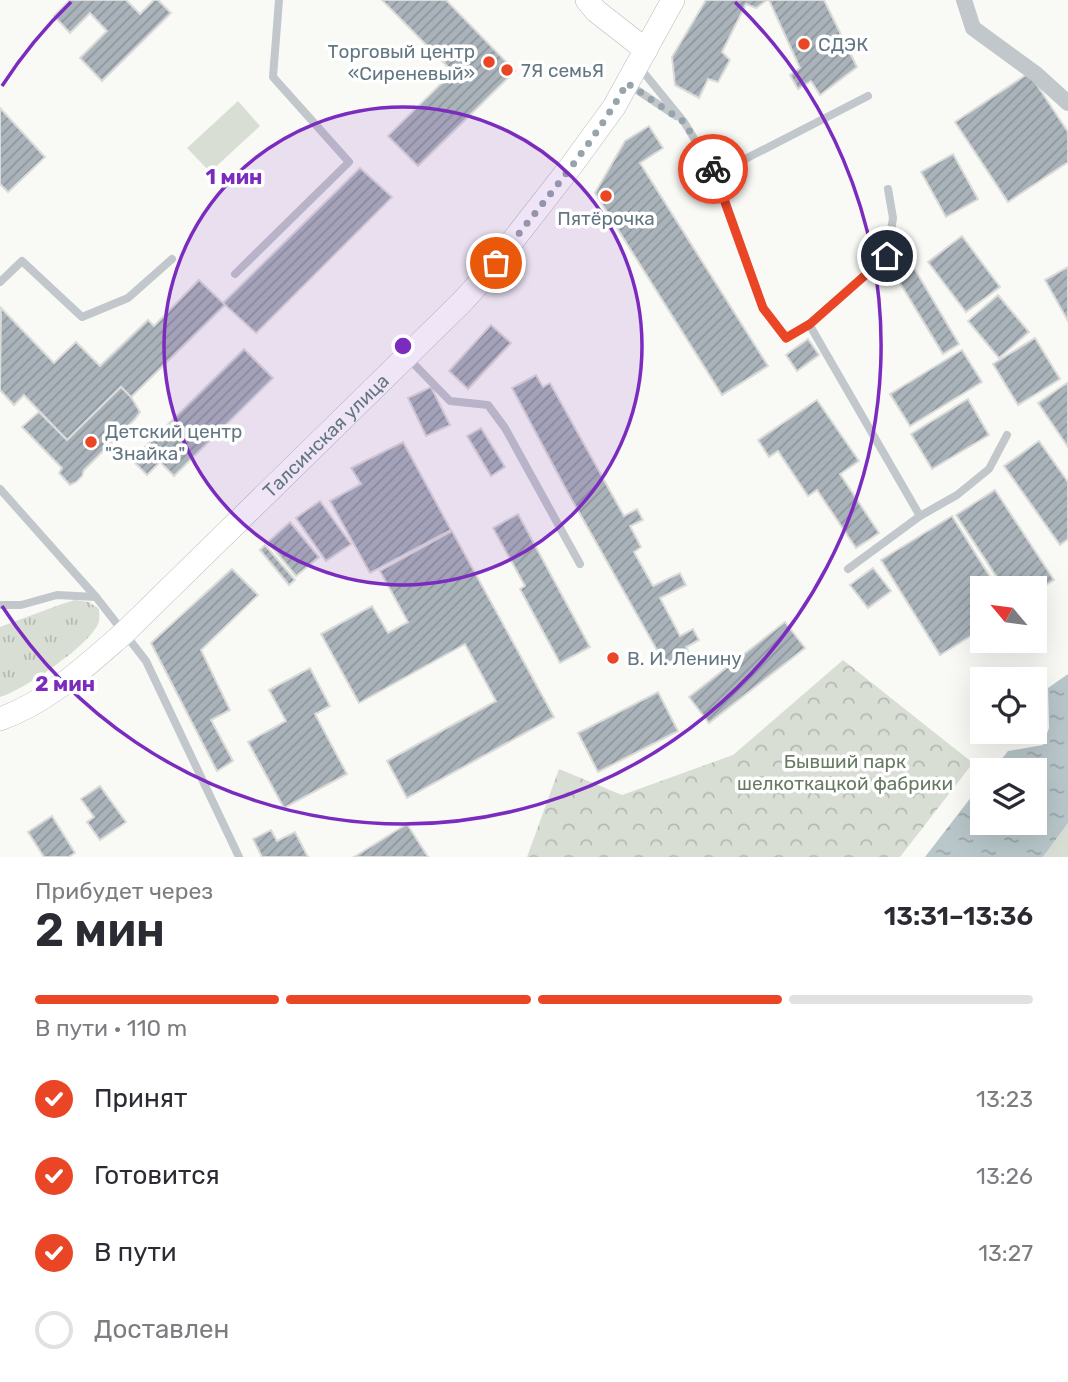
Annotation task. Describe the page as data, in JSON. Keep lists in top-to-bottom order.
{
  "streets": {
    "main road": ["Талсинская улица"]
  },
  "parks": ["Бывший парк шелкоткацкой фабрики"],
  "places": [
    "СДЭК",
    "Торговый центр «Сиреневый»",
    "7Я семьЯ",
    "Пятёрочка",
    "Детский центр \"Знайка\"",
    "В. И. Ленину"
  ],
  "north": "top left",
  "page": {
    "heading": ["2 мин", "Прибудет через", "13:31–13:36"],
    "bar": "В пути · 110 m",
    "list": [
      ["Принят", "13:23"],
      ["Готовится", "13:26"],
      ["В пути", "13:27"],
      "Доставлен"
    ]
  },
  "rings": ["1 мин", "2 мин"]
}
